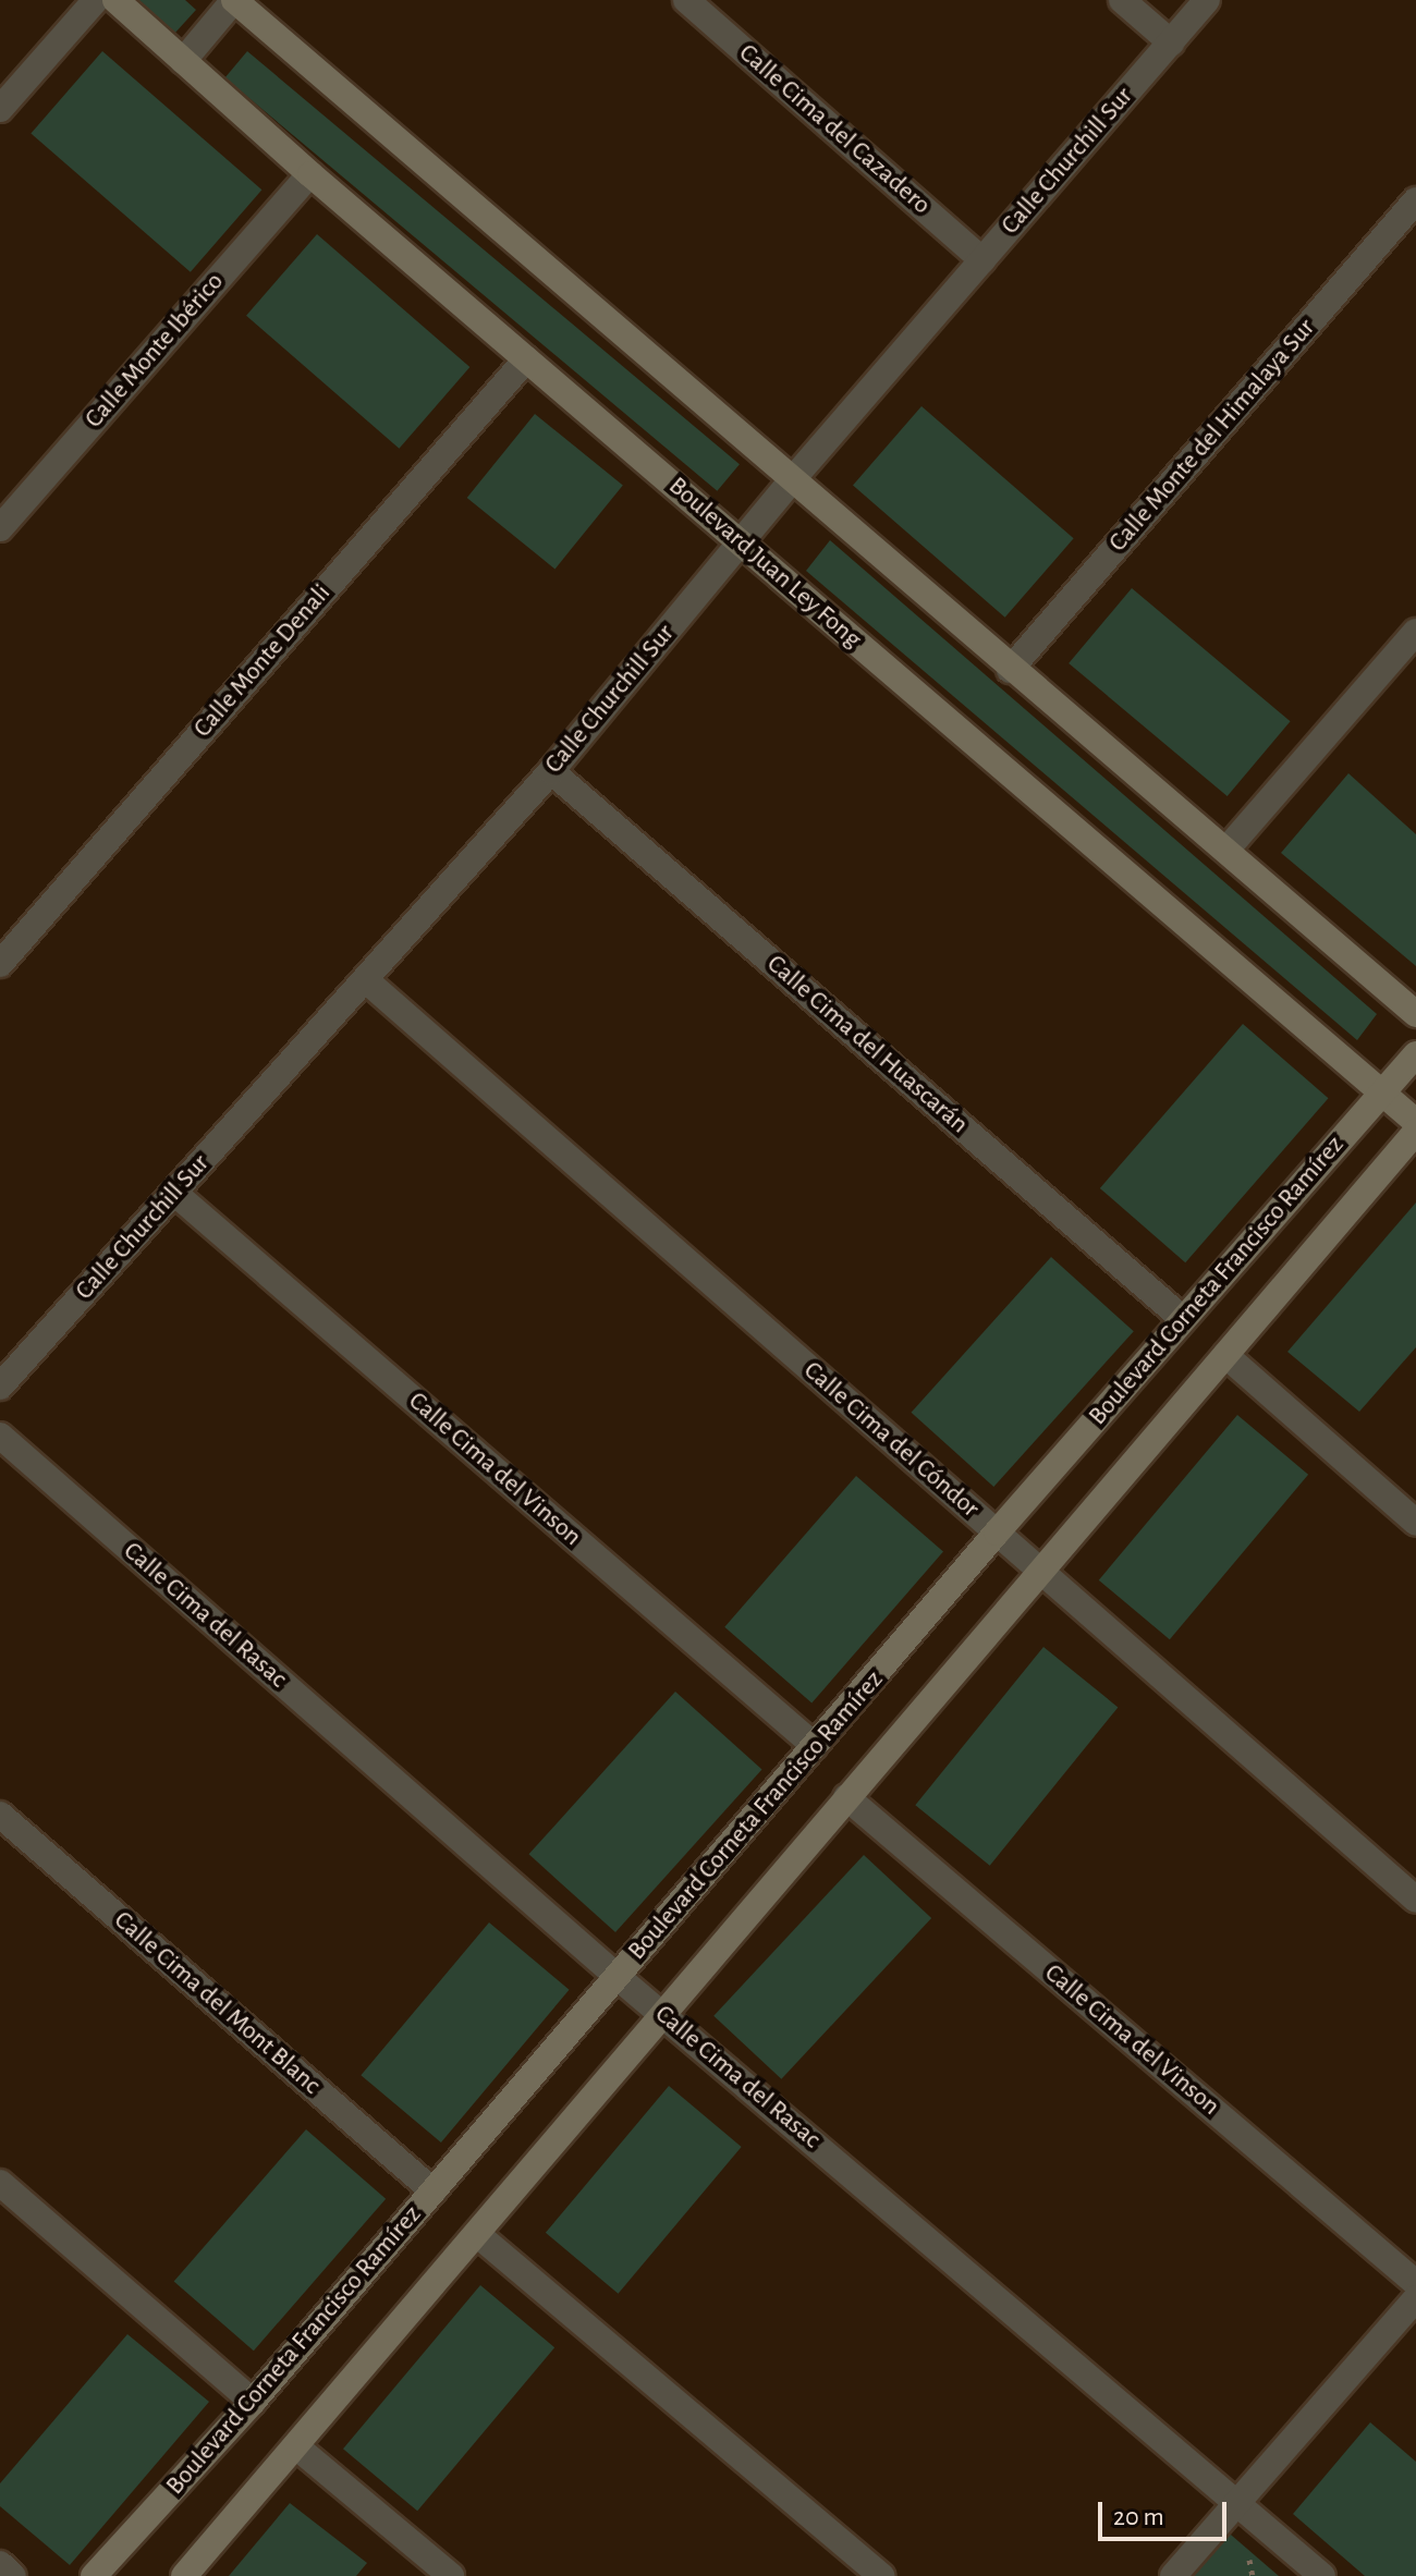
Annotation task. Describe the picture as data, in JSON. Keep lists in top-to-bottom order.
{
  "streets": {
    "street": [
      "Calle Cima del Cazadero",
      "Calle Churchill Sur",
      "Calle Monte Ibérico",
      "Calle Monte del Himalaya Sur",
      "Boulevard Juan Ley Fong",
      "Calle Monte Denali",
      "Calle Cima del Huascarán",
      "Boulevard Corneta Francisco Ramírez",
      "Calle Cima del Cóndor",
      "Calle Cima del Vinson",
      "Calle Cima del Rasac",
      "Calle Cima del Mont Blanc"
    ]
  },
  "crossings": [
    ["Calle Cima del Cazadero", "Calle Churchill Sur"],
    ["Calle Churchill Sur", "Boulevard Juan Ley Fong"],
    ["Calle Churchill Sur", "Calle Cima del Huascarán"],
    ["Calle Churchill Sur", "Calle Cima del Cóndor"],
    ["Calle Churchill Sur", "Calle Cima del Vinson"],
    ["Calle Monte Ibérico", "Boulevard Juan Ley Fong"],
    ["Boulevard Juan Ley Fong", "Calle Monte Denali"],
    ["Boulevard Juan Ley Fong", "Boulevard Corneta Francisco Ramírez"],
    ["Calle Cima del Huascarán", "Boulevard Corneta Francisco Ramírez"],
    ["Boulevard Corneta Francisco Ramírez", "Calle Cima del Cóndor"],
    ["Boulevard Corneta Francisco Ramírez", "Calle Cima del Vinson"],
    ["Boulevard Corneta Francisco Ramírez", "Calle Cima del Rasac"],
    ["Boulevard Corneta Francisco Ramírez", "Calle Cima del Mont Blanc"]
  ],
  "scale_bar": "20 m"
}
